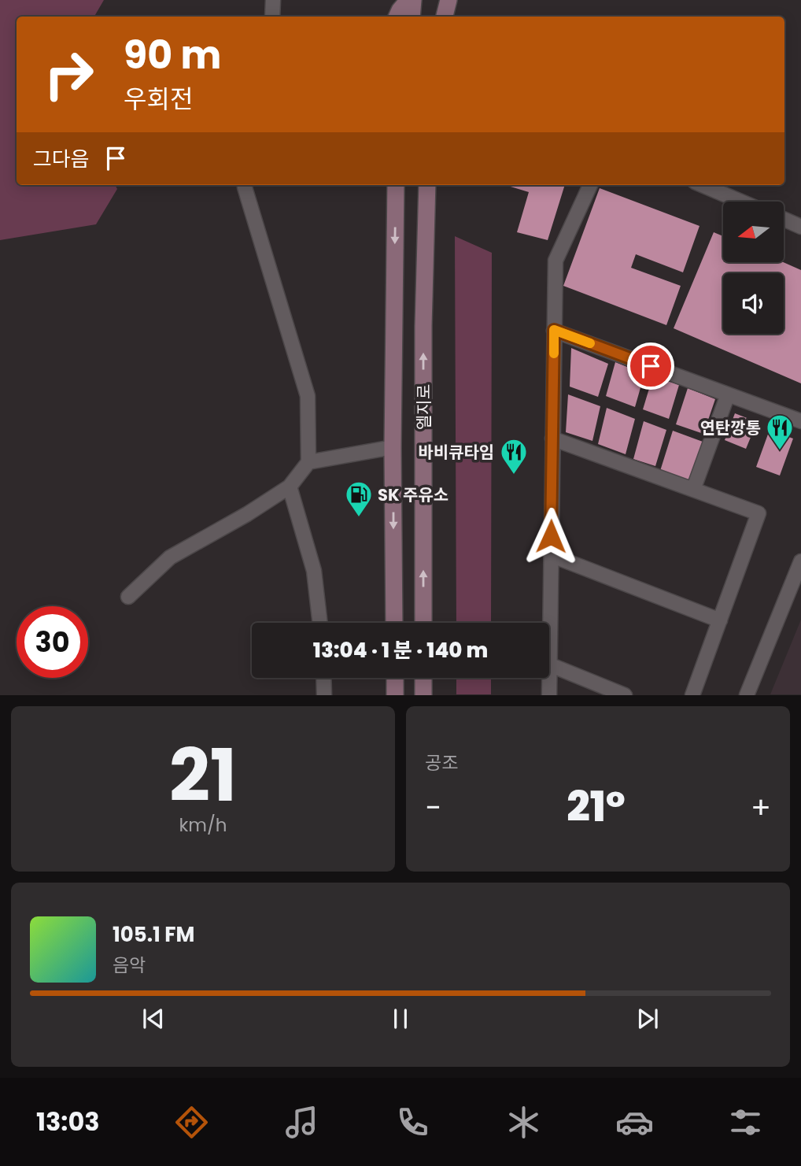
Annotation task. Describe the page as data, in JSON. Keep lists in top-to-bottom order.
{
  "streets": {
    "main road": ["엘지로"]
  },
  "places": {
    "restaurant": ["연탄깡통", "바비큐타임"],
    "fuel station": ["SK 주유소"]
  },
  "north": "left",
  "page": {
    "turn": ["90 m", "우회전"],
    "then": "그다음",
    "limit": "30",
    "trip": "13:04 · 1 분 · 140 m",
    "tile": [
      ["21", "km/h"],
      "공조"
    ],
    "heat": ["−", "21°", "+"],
    "song": ["105.1 FM", "음악"],
    "tabs": "13:03"
  }
}
